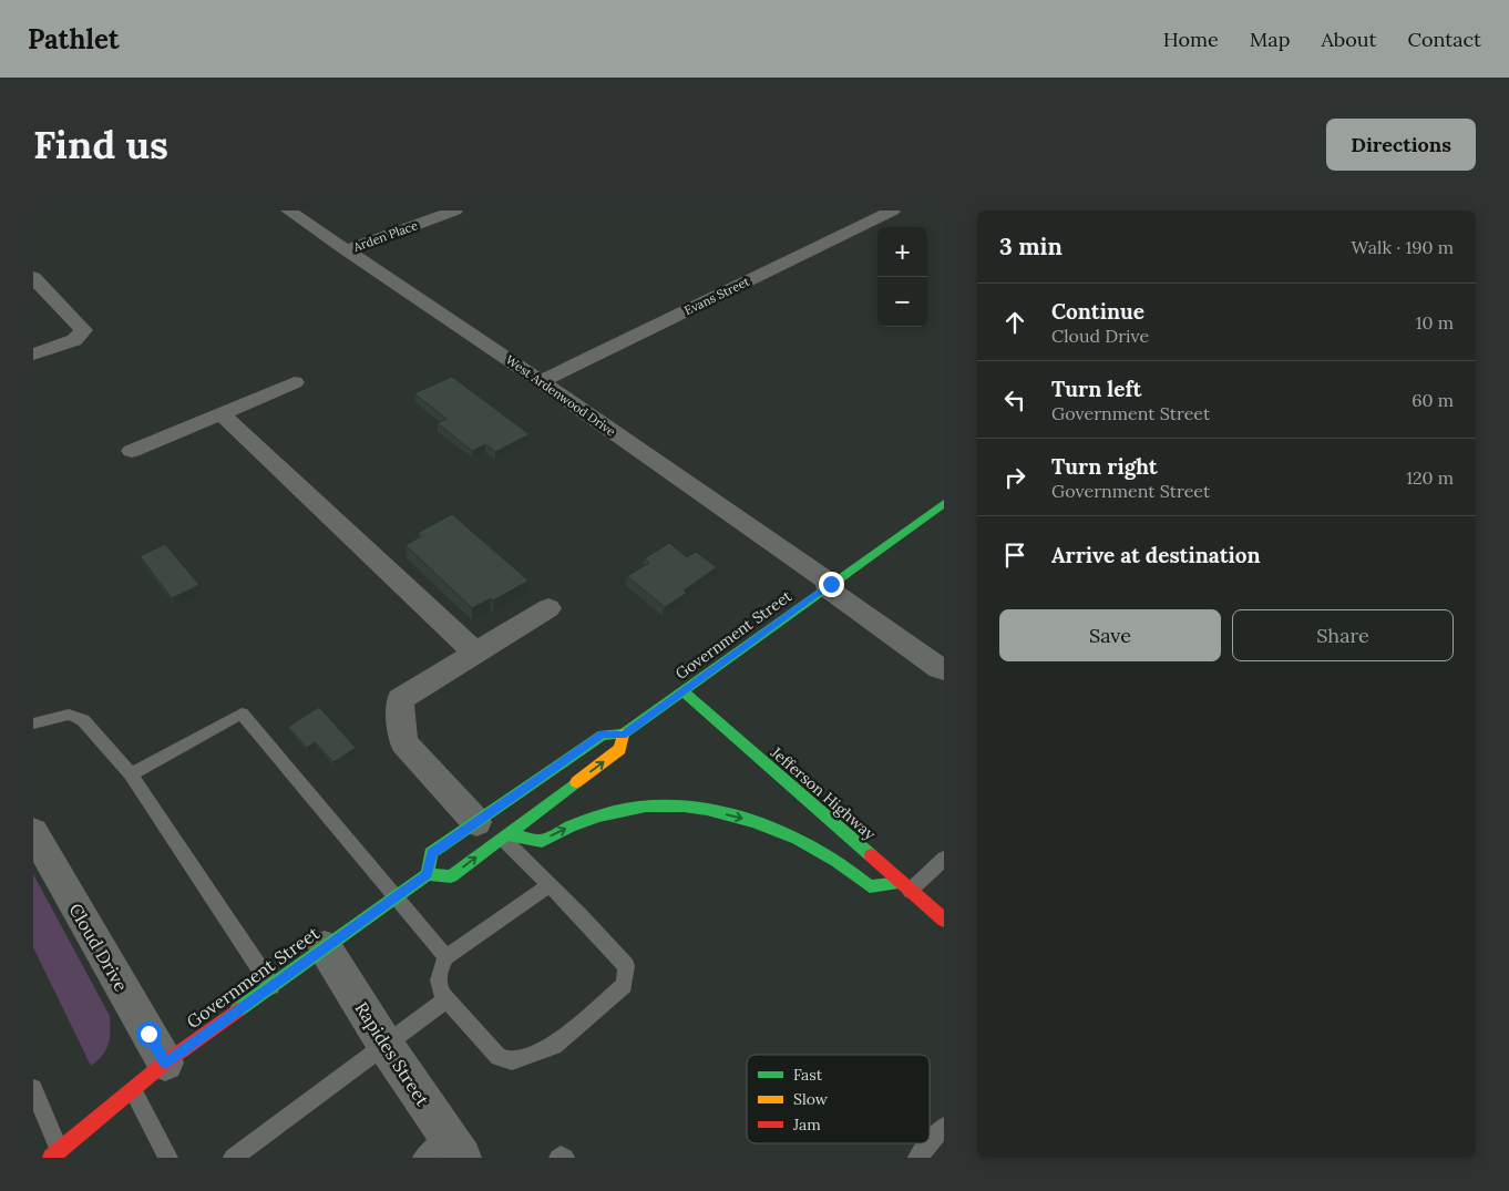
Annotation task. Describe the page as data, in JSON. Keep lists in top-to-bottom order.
{
  "streets": {
    "main road": ["Government Street", "Jefferson Highway"],
    "street": [
      "Arden Place",
      "Evans Street",
      "West Ardenwood Drive",
      "Cloud Drive",
      "Rapides Street"
    ]
  },
  "crossings": [
    ["Arden Place", "West Ardenwood Drive"],
    ["Evans Street", "West Ardenwood Drive"],
    ["West Ardenwood Drive", "Government Street"],
    ["Government Street", "Jefferson Highway"],
    ["Government Street", "Cloud Drive"],
    ["Government Street", "Rapides Street"]
  ],
  "legend": ["Fast", "Slow", "Jam"],
  "page": {
    "header": "Pathlet",
    "nav": [
      "Home",
      "Map",
      "About",
      "Contact"
    ],
    "buttons": [
      "Directions",
      ["Save", "Share"]
    ],
    "title": "Find us",
    "heading": ["3 min", "Walk · 190 m"],
    "map_buttons": ["+", "−"],
    "list": [
      ["Continue", "Cloud Drive", "10 m"],
      ["Turn left", "Government Street", "60 m"],
      ["Turn right", "Government Street", "120 m"],
      "Arrive at destination"
    ]
  }
}
